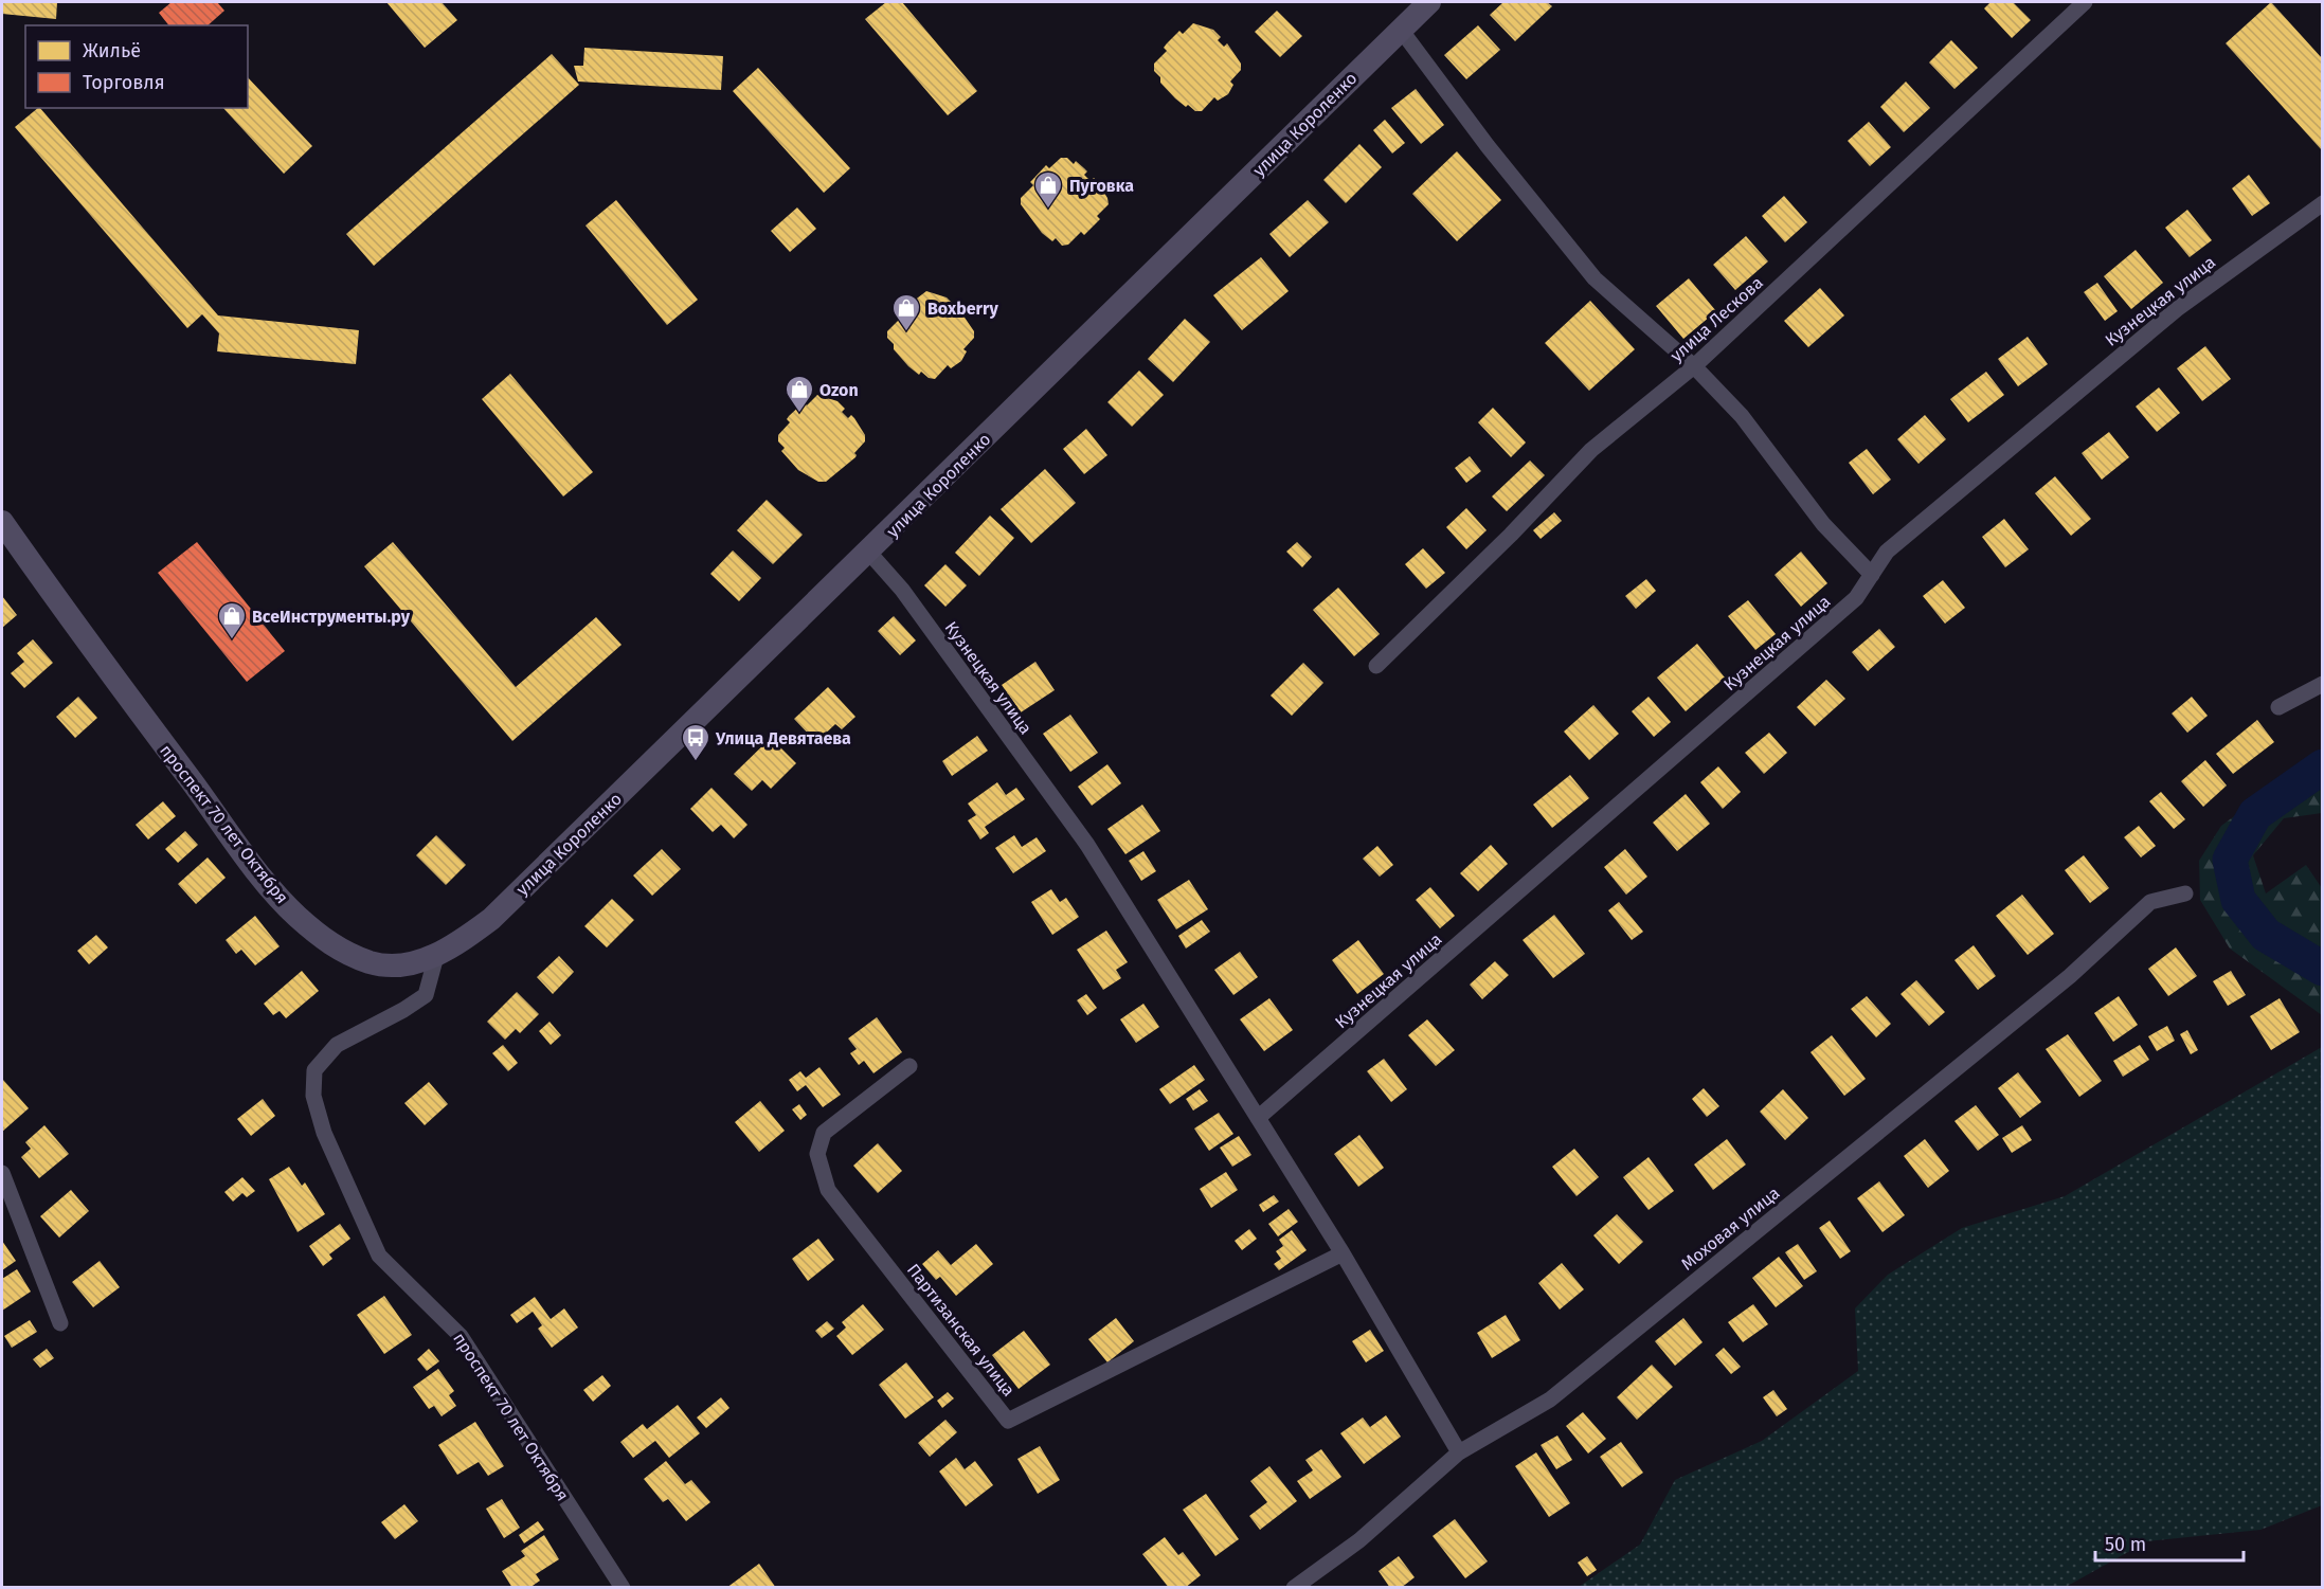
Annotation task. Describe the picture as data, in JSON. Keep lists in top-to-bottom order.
{
  "streets": {
    "street": [
      "улица Короленко",
      "Кузнецкая улица",
      "улица Лескова",
      "проспект 70 лет Октября",
      "Моховая улица",
      "Партизанская улица"
    ]
  },
  "crossings": [
    ["улица Короленко", "Кузнецкая улица"],
    ["улица Короленко", "проспект 70 лет Октября"],
    ["Кузнецкая улица", "Моховая улица"],
    ["Кузнецкая улица", "Партизанская улица"]
  ],
  "places": {
    "shop": [
      "Пуговка",
      "Boxberry",
      "Ozon",
      "ВсеИнструменты.ру"
    ],
    "bus stop": ["Улица Девятаева"]
  },
  "legend": ["Жильё", "Торговля"],
  "scale_bar": "50 m"
}
